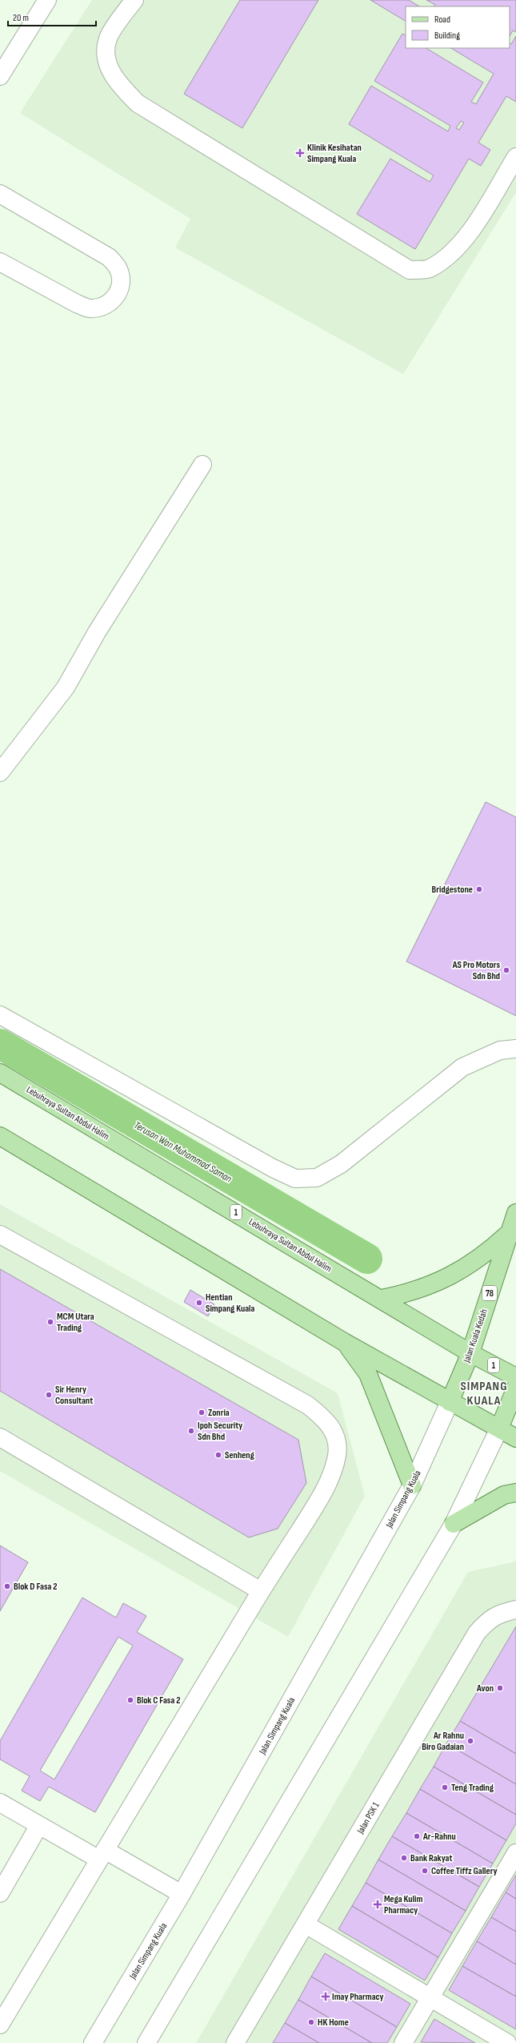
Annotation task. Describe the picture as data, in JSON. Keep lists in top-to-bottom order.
{
  "streets": {
    "main road": [
      "Lebuhraya Sultan Abdul Halim",
      "1",
      "78",
      "Jalan Kuala Kedah"
    ],
    "street": ["Jalan Simpang Kuala", "Jalan PSK 1"]
  },
  "crossings": [
    ["Lebuhraya Sultan Abdul Halim", "Jalan Kuala Kedah"],
    ["Jalan Kuala Kedah", "Jalan Simpang Kuala"]
  ],
  "districts": ["SIMPANG KUALA"],
  "water": ["Terusan Wan Muhammad Saman"],
  "places": {
    "health": ["Klinik Kesihatan Simpang Kuala", "Mega Kulim Pharmacy", "Imay Pharmacy"],
    "other": [
      "Bridgestone",
      "AS Pro Motors Sdn Bhd",
      "Hentian Simpang Kuala",
      "MCM Utara Trading",
      "Sir Henry Consultant",
      "Zonria",
      "Ipoh Security Sdn Bhd",
      "Senheng",
      "Blok D Fasa 2",
      "Avon",
      "Blok C Fasa 2",
      "Ar Rahnu Biro Gadaian",
      "Teng Trading",
      "Ar-Rahnu",
      "Bank Rakyat",
      "Coffee Tiffz Gallery",
      "HK Home"
    ]
  },
  "legend": ["Road", "Building"],
  "scale_bar": "20 m"
}
